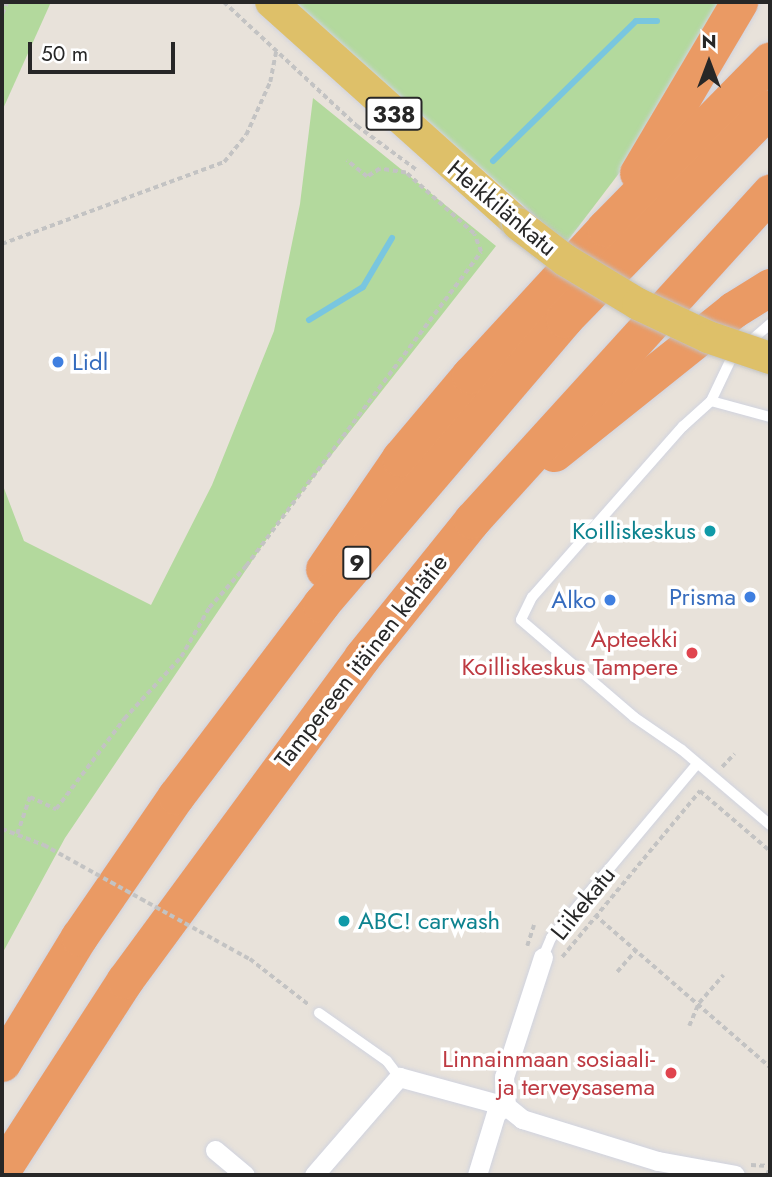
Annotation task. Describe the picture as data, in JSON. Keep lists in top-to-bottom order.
{
  "streets": {
    "highway": ["9", "Tampereen itäinen kehätie"],
    "main road": ["338", "Heikkilänkatu"],
    "street": ["Liikekatu"]
  },
  "places": [
    "Lidl",
    "Koilliskeskus",
    "Prisma",
    "Alko",
    "Apteekki Koilliskeskus Tampere",
    "ABC! carwash",
    "Linnainmaan sosiaali- ja terveysasema"
  ],
  "scale_bar": "50 m",
  "north": "top"
}
